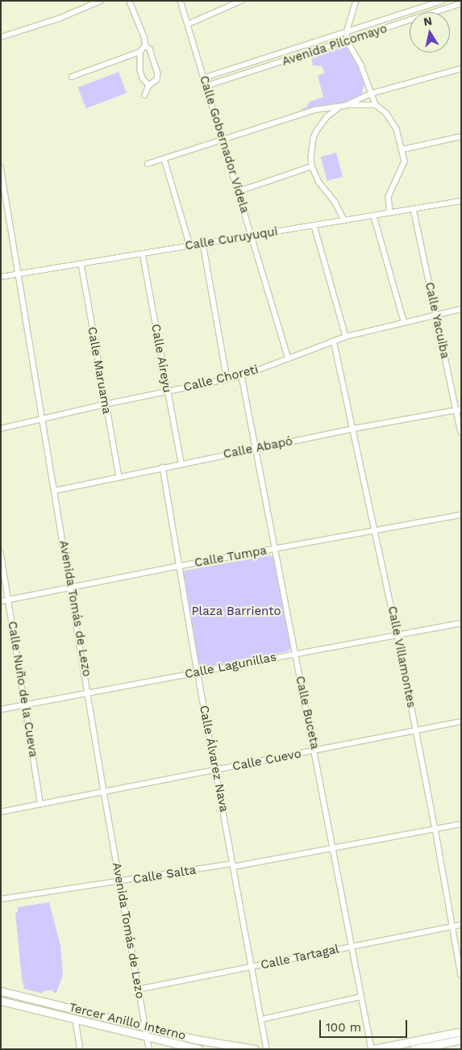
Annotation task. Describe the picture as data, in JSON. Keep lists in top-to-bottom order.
{
  "streets": {
    "main road": ["Tercer Anillo Interno"],
    "street": [
      "Avenida Pilcomayo",
      "Calle Gobernador Videla",
      "Calle Curuyuqui",
      "Calle Yacuiba",
      "Calle Aireyu",
      "Calle Maruama",
      "Calle Choreti",
      "Calle Abapó",
      "Calle Tumpa",
      "Avenida Tomás de Lezo",
      "Calle Villamontes",
      "Calle Lagunillas",
      "Calle Nuño de la Cueva",
      "Calle Buceta",
      "Calle Álvarez Nava",
      "Calle Cuevo",
      "Calle Salta",
      "Calle Tartagal"
    ]
  },
  "crossings": [
    ["Avenida Pilcomayo", "Calle Gobernador Videla"],
    ["Calle Gobernador Videla", "Calle Curuyuqui"],
    ["Calle Gobernador Videla", "Calle Choreti"],
    ["Calle Curuyuqui", "Calle Yacuiba"],
    ["Calle Curuyuqui", "Calle Aireyu"],
    ["Calle Curuyuqui", "Calle Maruama"],
    ["Calle Curuyuqui", "Avenida Tomás de Lezo"],
    ["Calle Yacuiba", "Calle Choreti"],
    ["Calle Yacuiba", "Calle Abapó"],
    ["Calle Aireyu", "Calle Choreti"],
    ["Calle Aireyu", "Calle Abapó"],
    ["Calle Maruama", "Calle Choreti"],
    ["Calle Maruama", "Calle Abapó"],
    ["Calle Choreti", "Avenida Tomás de Lezo"],
    ["Calle Choreti", "Calle Villamontes"],
    ["Calle Choreti", "Calle Buceta"],
    ["Calle Abapó", "Avenida Tomás de Lezo"],
    ["Calle Abapó", "Calle Villamontes"],
    ["Calle Abapó", "Calle Buceta"],
    ["Calle Abapó", "Calle Álvarez Nava"],
    ["Calle Tumpa", "Avenida Tomás de Lezo"],
    ["Calle Tumpa", "Calle Villamontes"],
    ["Calle Tumpa", "Calle Nuño de la Cueva"],
    ["Calle Tumpa", "Calle Buceta"],
    ["Calle Tumpa", "Calle Álvarez Nava"],
    ["Avenida Tomás de Lezo", "Calle Lagunillas"],
    ["Avenida Tomás de Lezo", "Calle Cuevo"],
    ["Avenida Tomás de Lezo", "Calle Salta"],
    ["Avenida Tomás de Lezo", "Calle Tartagal"],
    ["Avenida Tomás de Lezo", "Tercer Anillo Interno"],
    ["Calle Villamontes", "Calle Lagunillas"],
    ["Calle Villamontes", "Calle Cuevo"],
    ["Calle Villamontes", "Calle Salta"],
    ["Calle Villamontes", "Calle Tartagal"],
    ["Calle Lagunillas", "Calle Nuño de la Cueva"],
    ["Calle Lagunillas", "Calle Buceta"],
    ["Calle Lagunillas", "Calle Álvarez Nava"],
    ["Calle Nuño de la Cueva", "Calle Cuevo"],
    ["Calle Buceta", "Calle Cuevo"],
    ["Calle Buceta", "Calle Salta"],
    ["Calle Buceta", "Calle Tartagal"],
    ["Calle Álvarez Nava", "Calle Cuevo"],
    ["Calle Álvarez Nava", "Calle Salta"],
    ["Calle Álvarez Nava", "Calle Tartagal"]
  ],
  "parks": ["Plaza Barriento"],
  "scale_bar": "100 m",
  "north": "top"
}
